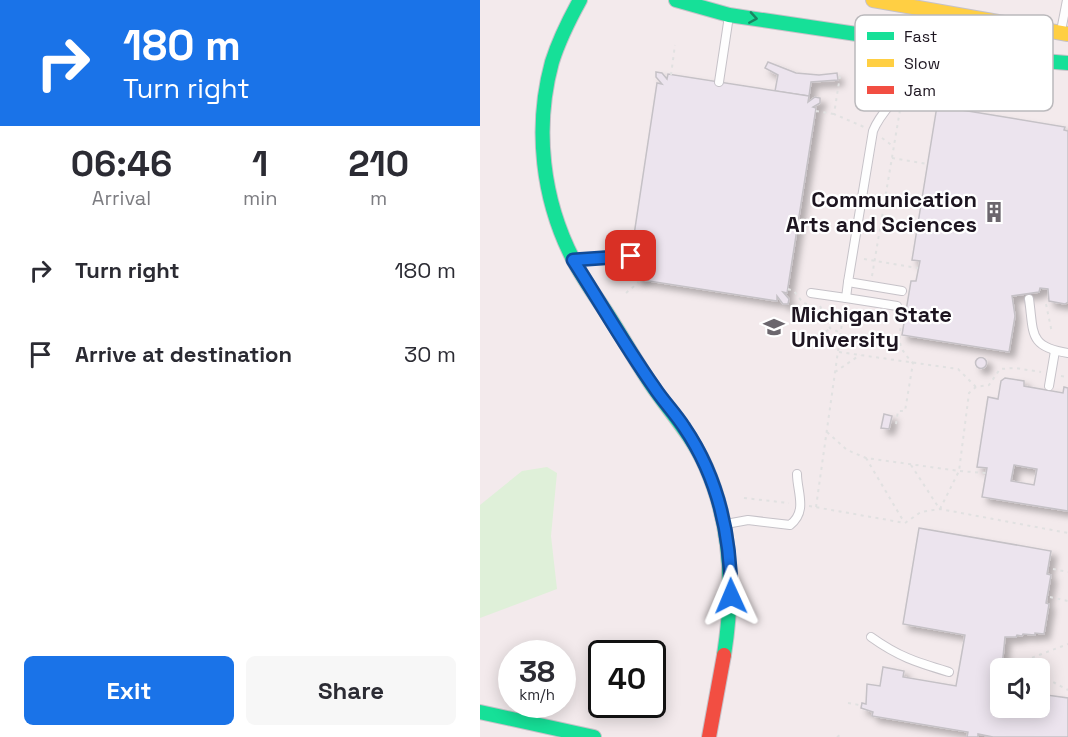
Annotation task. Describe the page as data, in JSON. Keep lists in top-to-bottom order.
{
  "places": {
    "building": ["Communication Arts and Sciences"],
    "school or university": ["Michigan State University"]
  },
  "legend": ["Fast", "Slow", "Jam"],
  "page": {
    "turn": ["180 m", "Turn right"],
    "eta": [
      "06:46",
      "Arrival",
      "1",
      "min",
      "210",
      "m"
    ],
    "list": [
      {
        "name": "Turn right",
        "value": "180 m"
      },
      {
        "name": "Arrive at destination",
        "value": "30 m"
      }
    ],
    "speed": "38 km/h",
    "limit": "40",
    "buttons": ["Exit", "Share"]
  }
}
